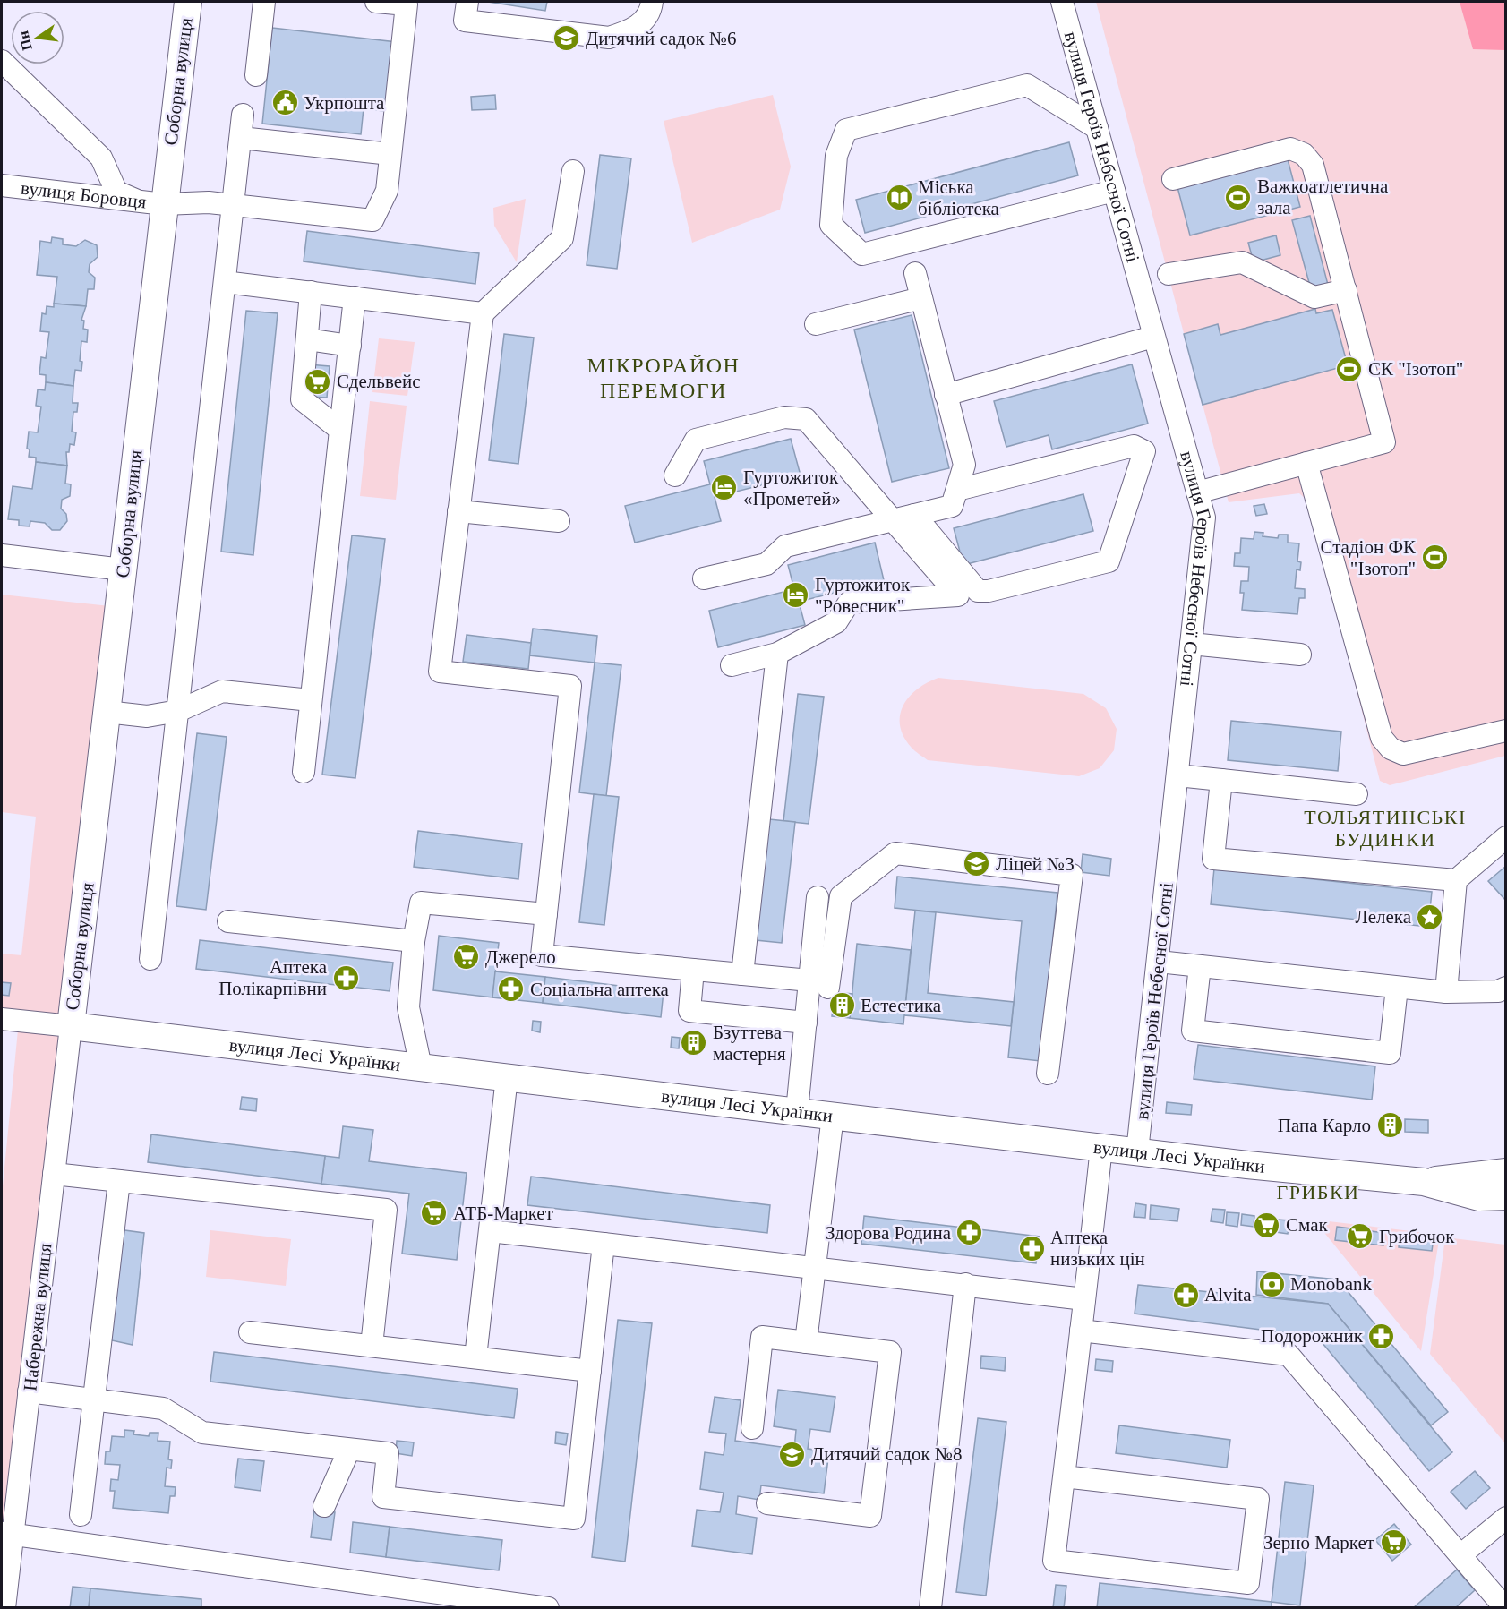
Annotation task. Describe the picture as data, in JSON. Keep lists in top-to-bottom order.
{
  "streets": {
    "main road": ["Соборна вулиця", "вулиця Лесі Українки"],
    "street": ["вулиця Героїв Небесної Сотні", "вулиця Боровця", "Набережна вулиця"]
  },
  "crossings": [
    ["Соборна вулиця", "вулиця Боровця"],
    ["Соборна вулиця", "вулиця Лесі Українки"],
    ["Соборна вулиця", "Набережна вулиця"],
    ["вулиця Героїв Небесної Сотні", "вулиця Лесі Українки"],
    ["вулиця Лесі Українки", "Набережна вулиця"]
  ],
  "districts": ["МІКРОРАЙОН ПЕРЕМОГИ", "ТОЛЬЯТИНСЬКІ БУДИНКИ", "ГРИБКИ"],
  "places": {
    "school or university": ["Дитячий садок №6", "Ліцей №3", "Дитячий садок №8"],
    "public building": ["Укрпошта"],
    "sports": ["Важкоатлетична зала", "СК \"Ізотоп\"", "Стадіон ФК \"Ізотоп\""],
    "library": ["Міська бібліотека"],
    "supermarket": [
      "Єдельвейс",
      "Джерело",
      "АТБ-Маркет",
      "Смак",
      "Грибочок",
      "Зерно Маркет"
    ],
    "hotel": ["Гуртожиток «Прометей»", "Гуртожиток \"Ровесник\""],
    "place": ["Лелека"],
    "pharmacy": [
      "Аптека Полікарпівни",
      "Соціальна аптека",
      "Здорова Родина",
      "Аптека низьких цін",
      "Alvita",
      "Подорожник"
    ],
    "building": ["Естестика", "Бзуттева мастерня", "Папа Карло"],
    "bank": ["Monobank"]
  },
  "north": "left"
}
